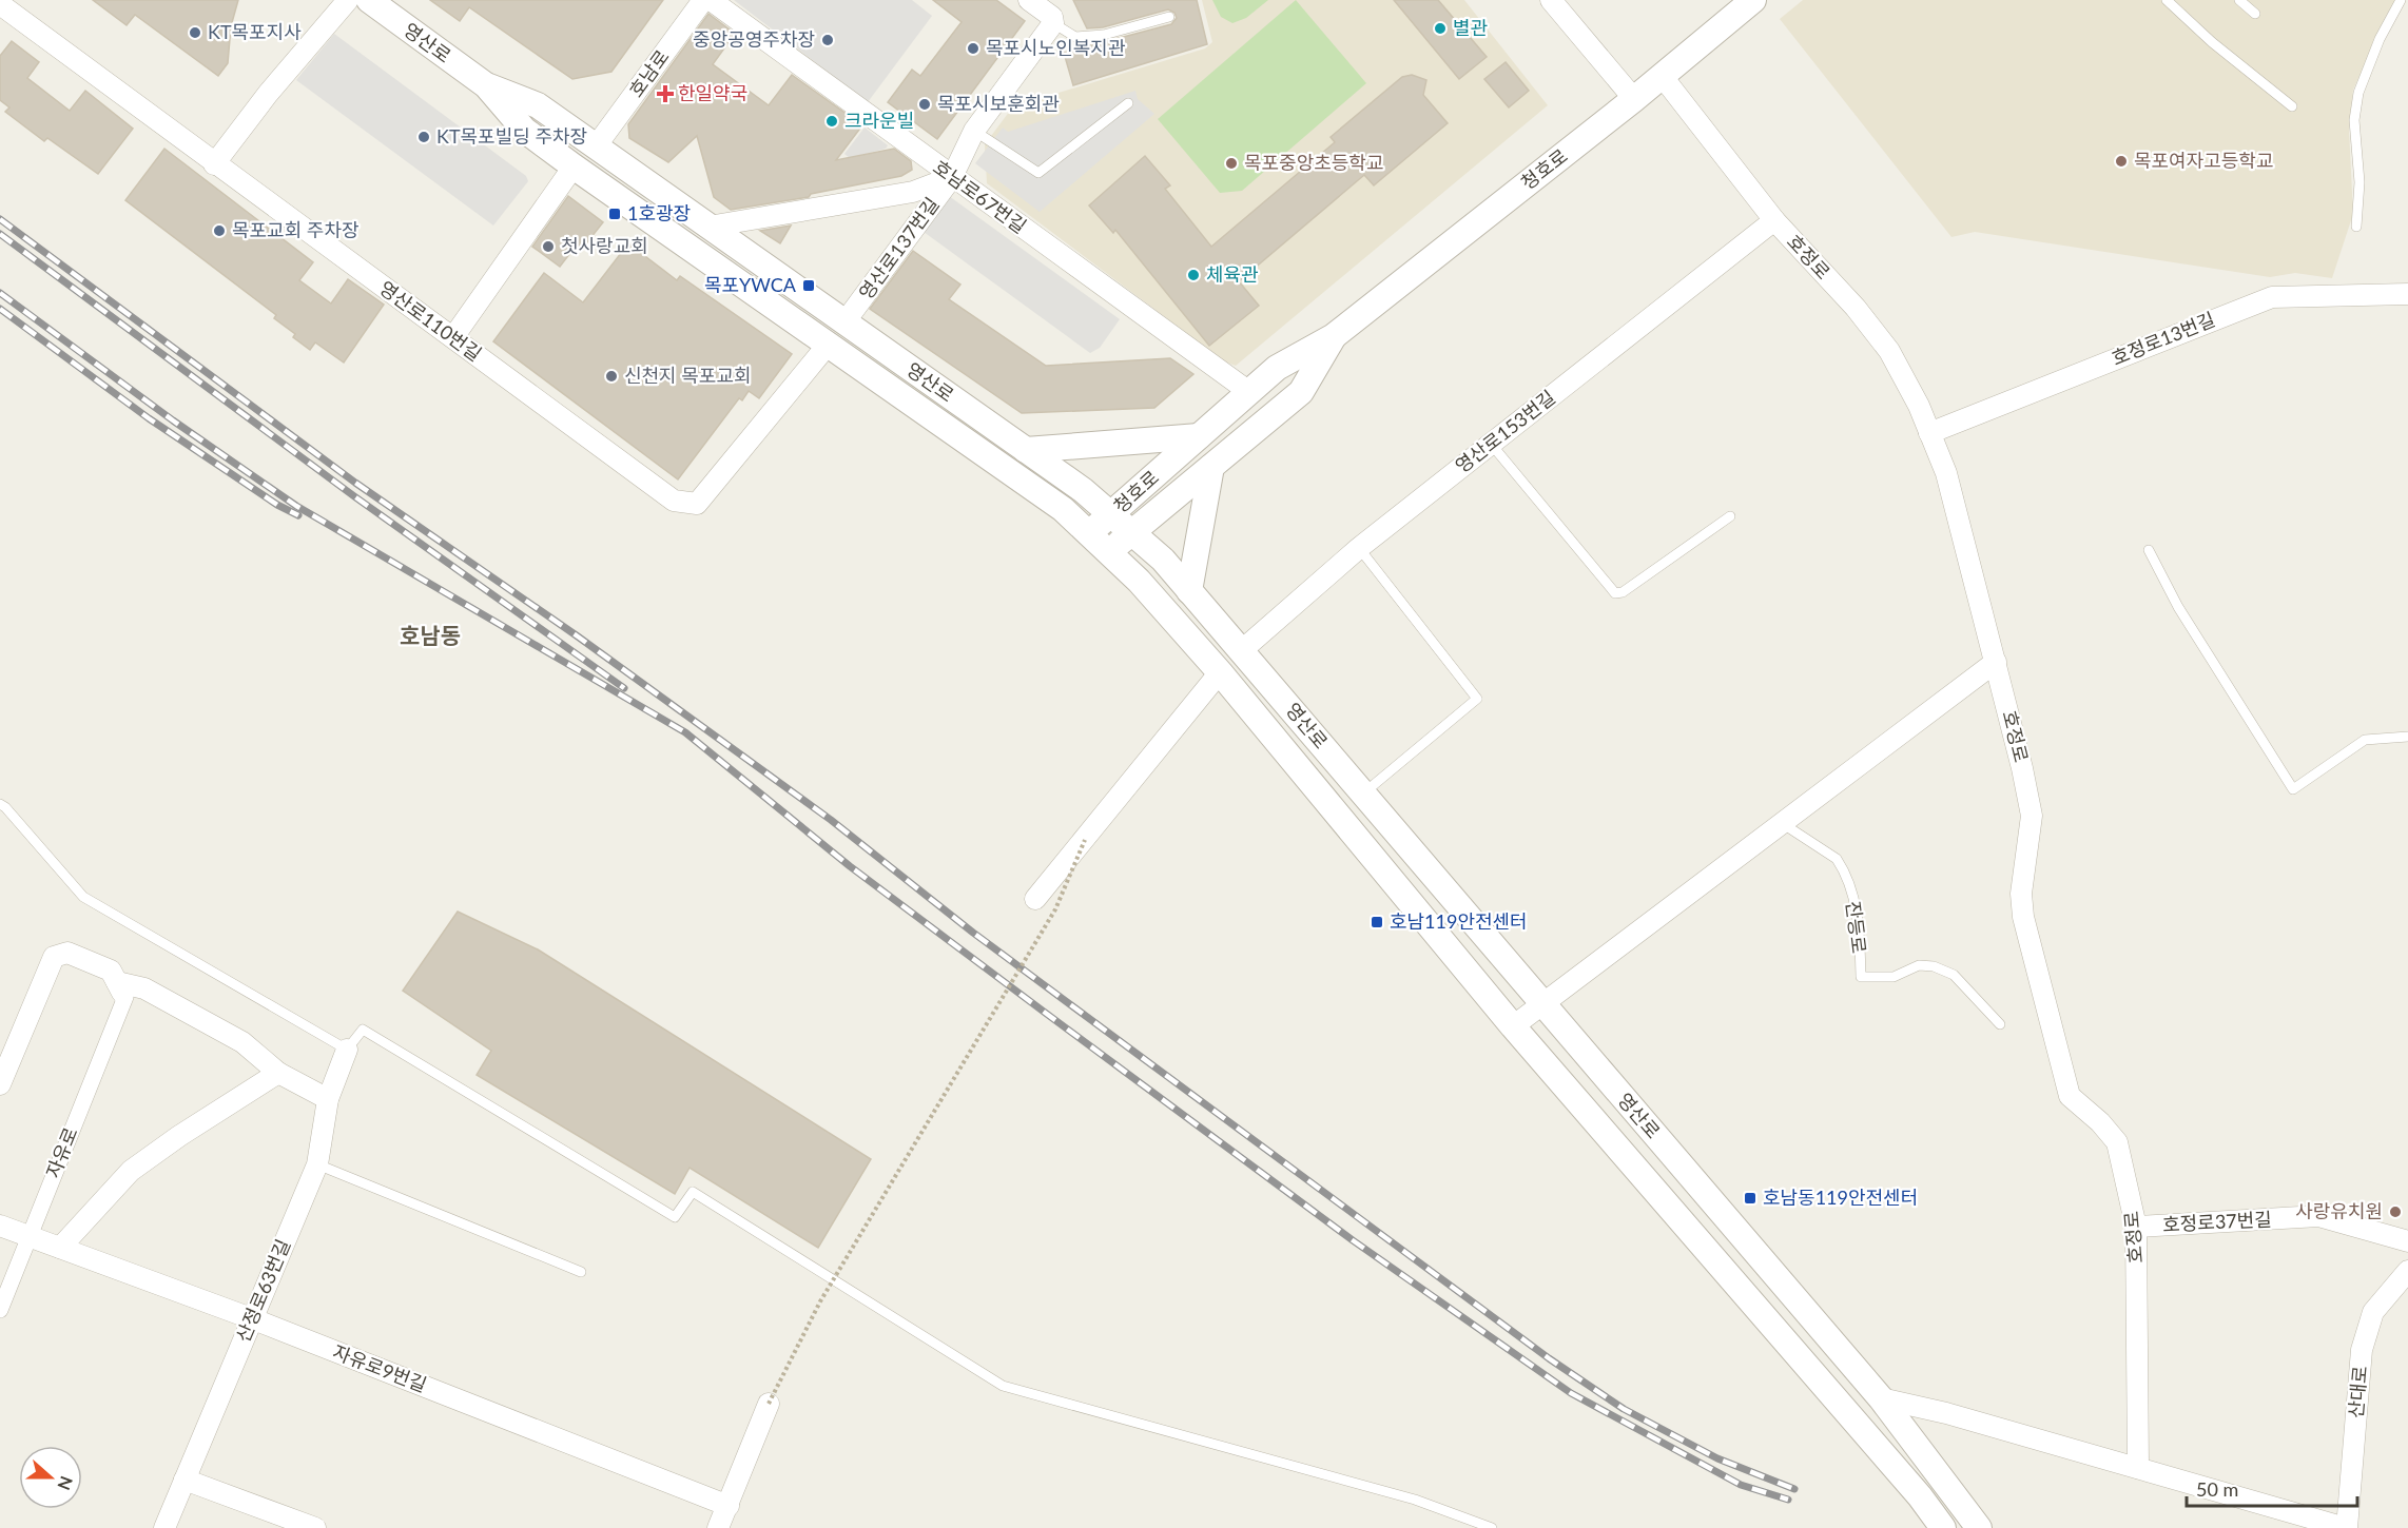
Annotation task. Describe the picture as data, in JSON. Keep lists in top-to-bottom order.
{
  "streets": {
    "street": [
      "영산로",
      "호남로",
      "청호로",
      "호남로67번길",
      "영산로137번길",
      "호정로",
      "영산로110번길",
      "호정로13번길",
      "영산로153번길",
      "자유로",
      "호정로37번길",
      "산정로63번길",
      "자유로9번길",
      "산대로"
    ],
    "lane": ["잔등로"]
  },
  "crossings": [
    ["영산로", "호남로"],
    ["영산로", "청호로"],
    ["영산로", "영산로137번길"],
    ["영산로", "영산로110번길"],
    ["영산로", "영산로153번길"],
    ["청호로", "호남로67번길"],
    ["청호로", "호정로"],
    ["호남로67번길", "영산로137번길"],
    ["호정로", "호정로13번길"],
    ["호정로", "영산로153번길"],
    ["호정로", "호정로37번길"],
    ["자유로", "자유로9번길"],
    ["산정로63번길", "자유로9번길"]
  ],
  "districts": ["호남동"],
  "places": {
    "other": [
      "별관",
      "KT목포지사",
      "중앙공영주차장",
      "목포시노인복지관",
      "목포시보훈회관",
      "크라운빌",
      "KT목포빌딩 주차장",
      "목포여자고등학교",
      "목포중앙초등학교",
      "목포교회 주차장",
      "첫사랑교회",
      "체육관",
      "신천지 목포교회",
      "사랑유치원"
    ],
    "health": ["한일약국"],
    "transit": [
      "1호광장",
      "목포YWCA",
      "호남119안전센터",
      "호남동119안전센터"
    ]
  },
  "scale_bar": "50 m",
  "north": "right"
}
